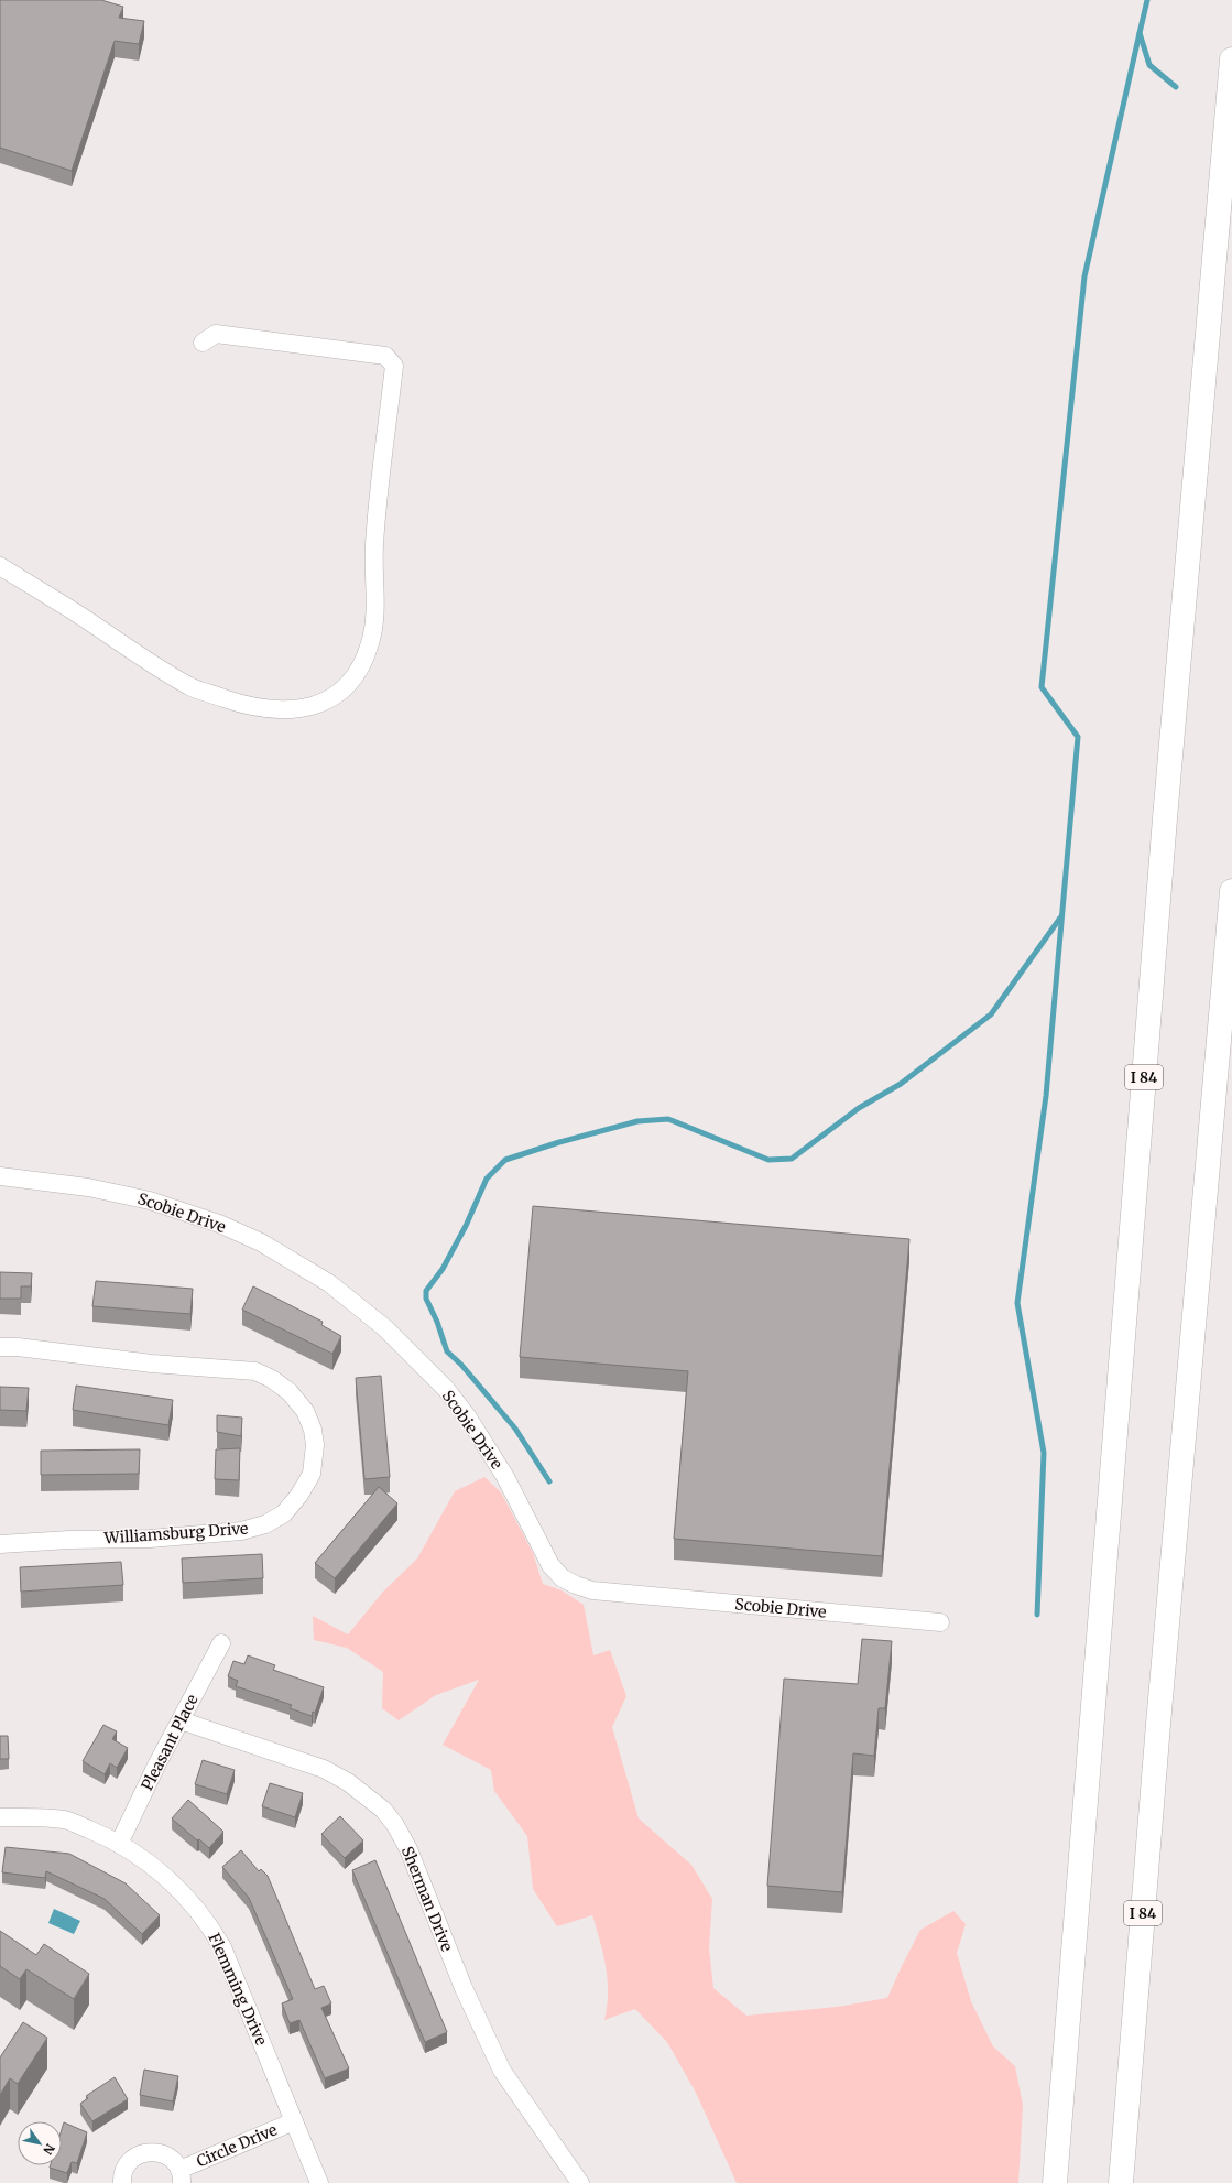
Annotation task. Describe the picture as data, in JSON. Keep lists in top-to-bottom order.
{
  "streets": {
    "highway": ["I 84"],
    "street": [
      "Scobie Drive",
      "Williamsburg Drive",
      "Pleasant Place",
      "Sherman Drive",
      "Flemming Drive",
      "Circle Drive"
    ]
  },
  "crossings": [
    ["Pleasant Place", "Sherman Drive"],
    ["Pleasant Place", "Flemming Drive"],
    ["Flemming Drive", "Circle Drive"]
  ],
  "north": "bottom right"
}
